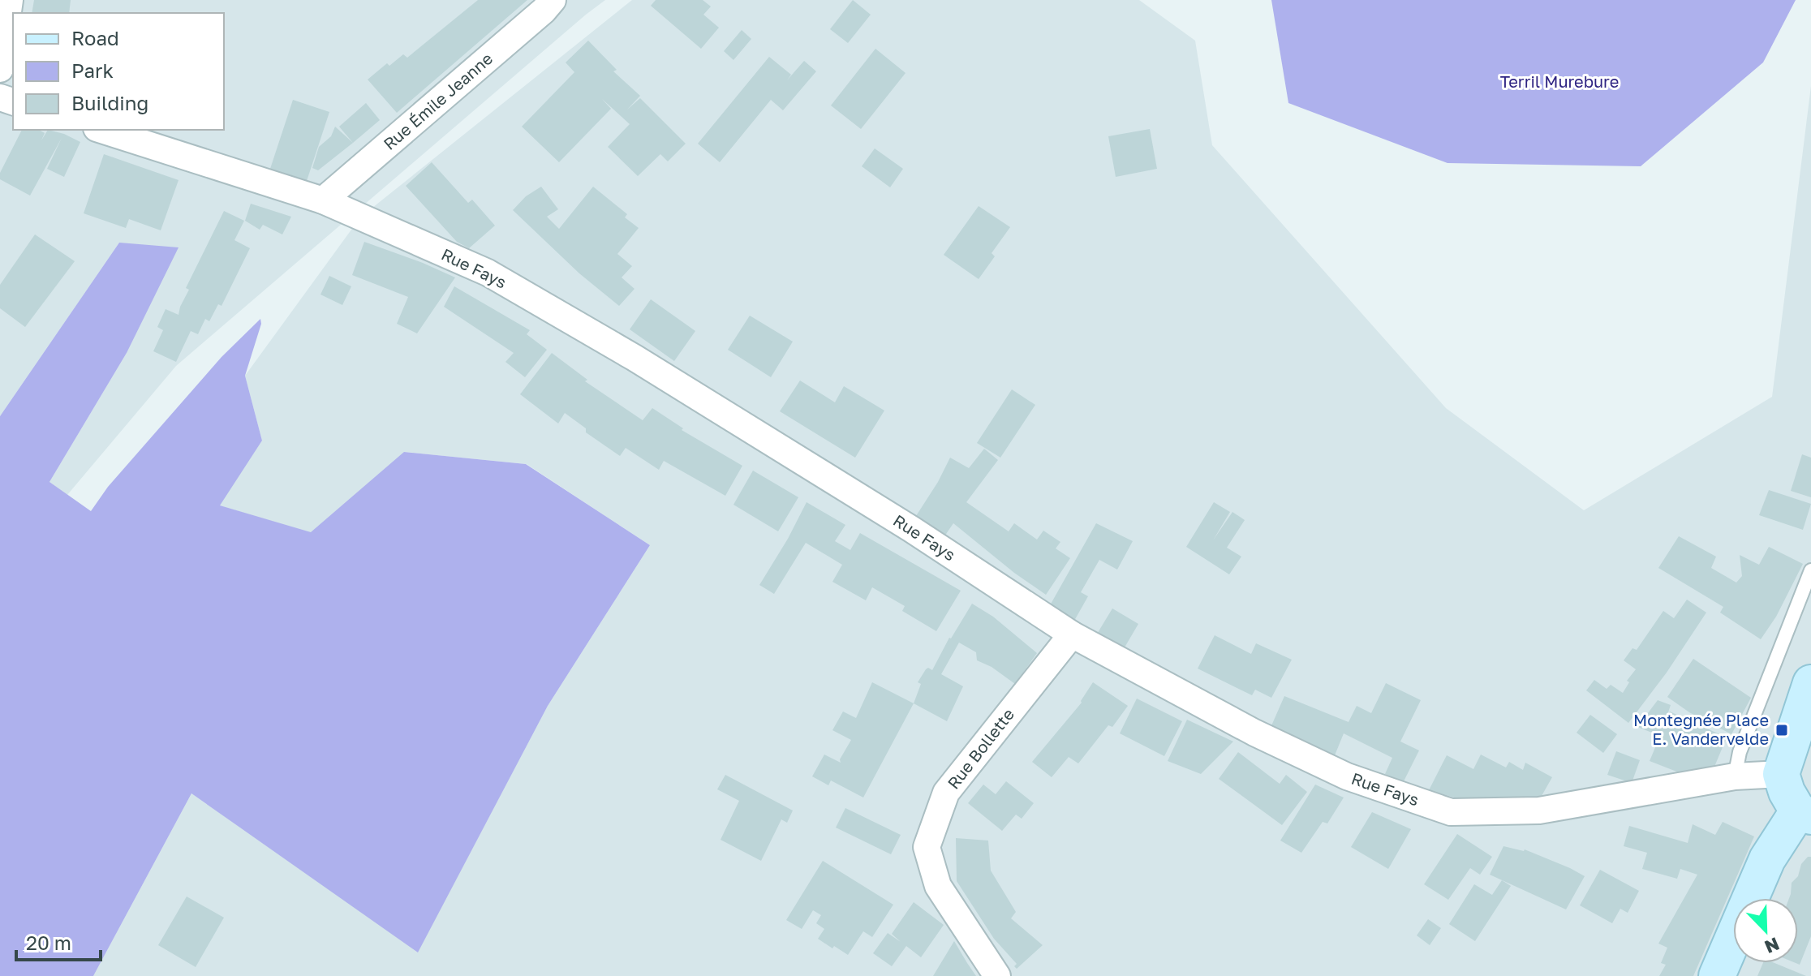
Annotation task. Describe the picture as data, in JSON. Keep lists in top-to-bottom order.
{
  "streets": {
    "street": ["Rue Émile Jeanne", "Rue Fays", "Rue Bollette"]
  },
  "crossings": [
    ["Rue Émile Jeanne", "Rue Fays"],
    ["Rue Fays", "Rue Bollette"]
  ],
  "parks": ["Terril Murebure"],
  "places": {
    "transit": ["Montegnée Place E. Vandervelde"]
  },
  "legend": ["Road", "Park", "Building"],
  "scale_bar": "20 m",
  "north": "bottom right"
}
